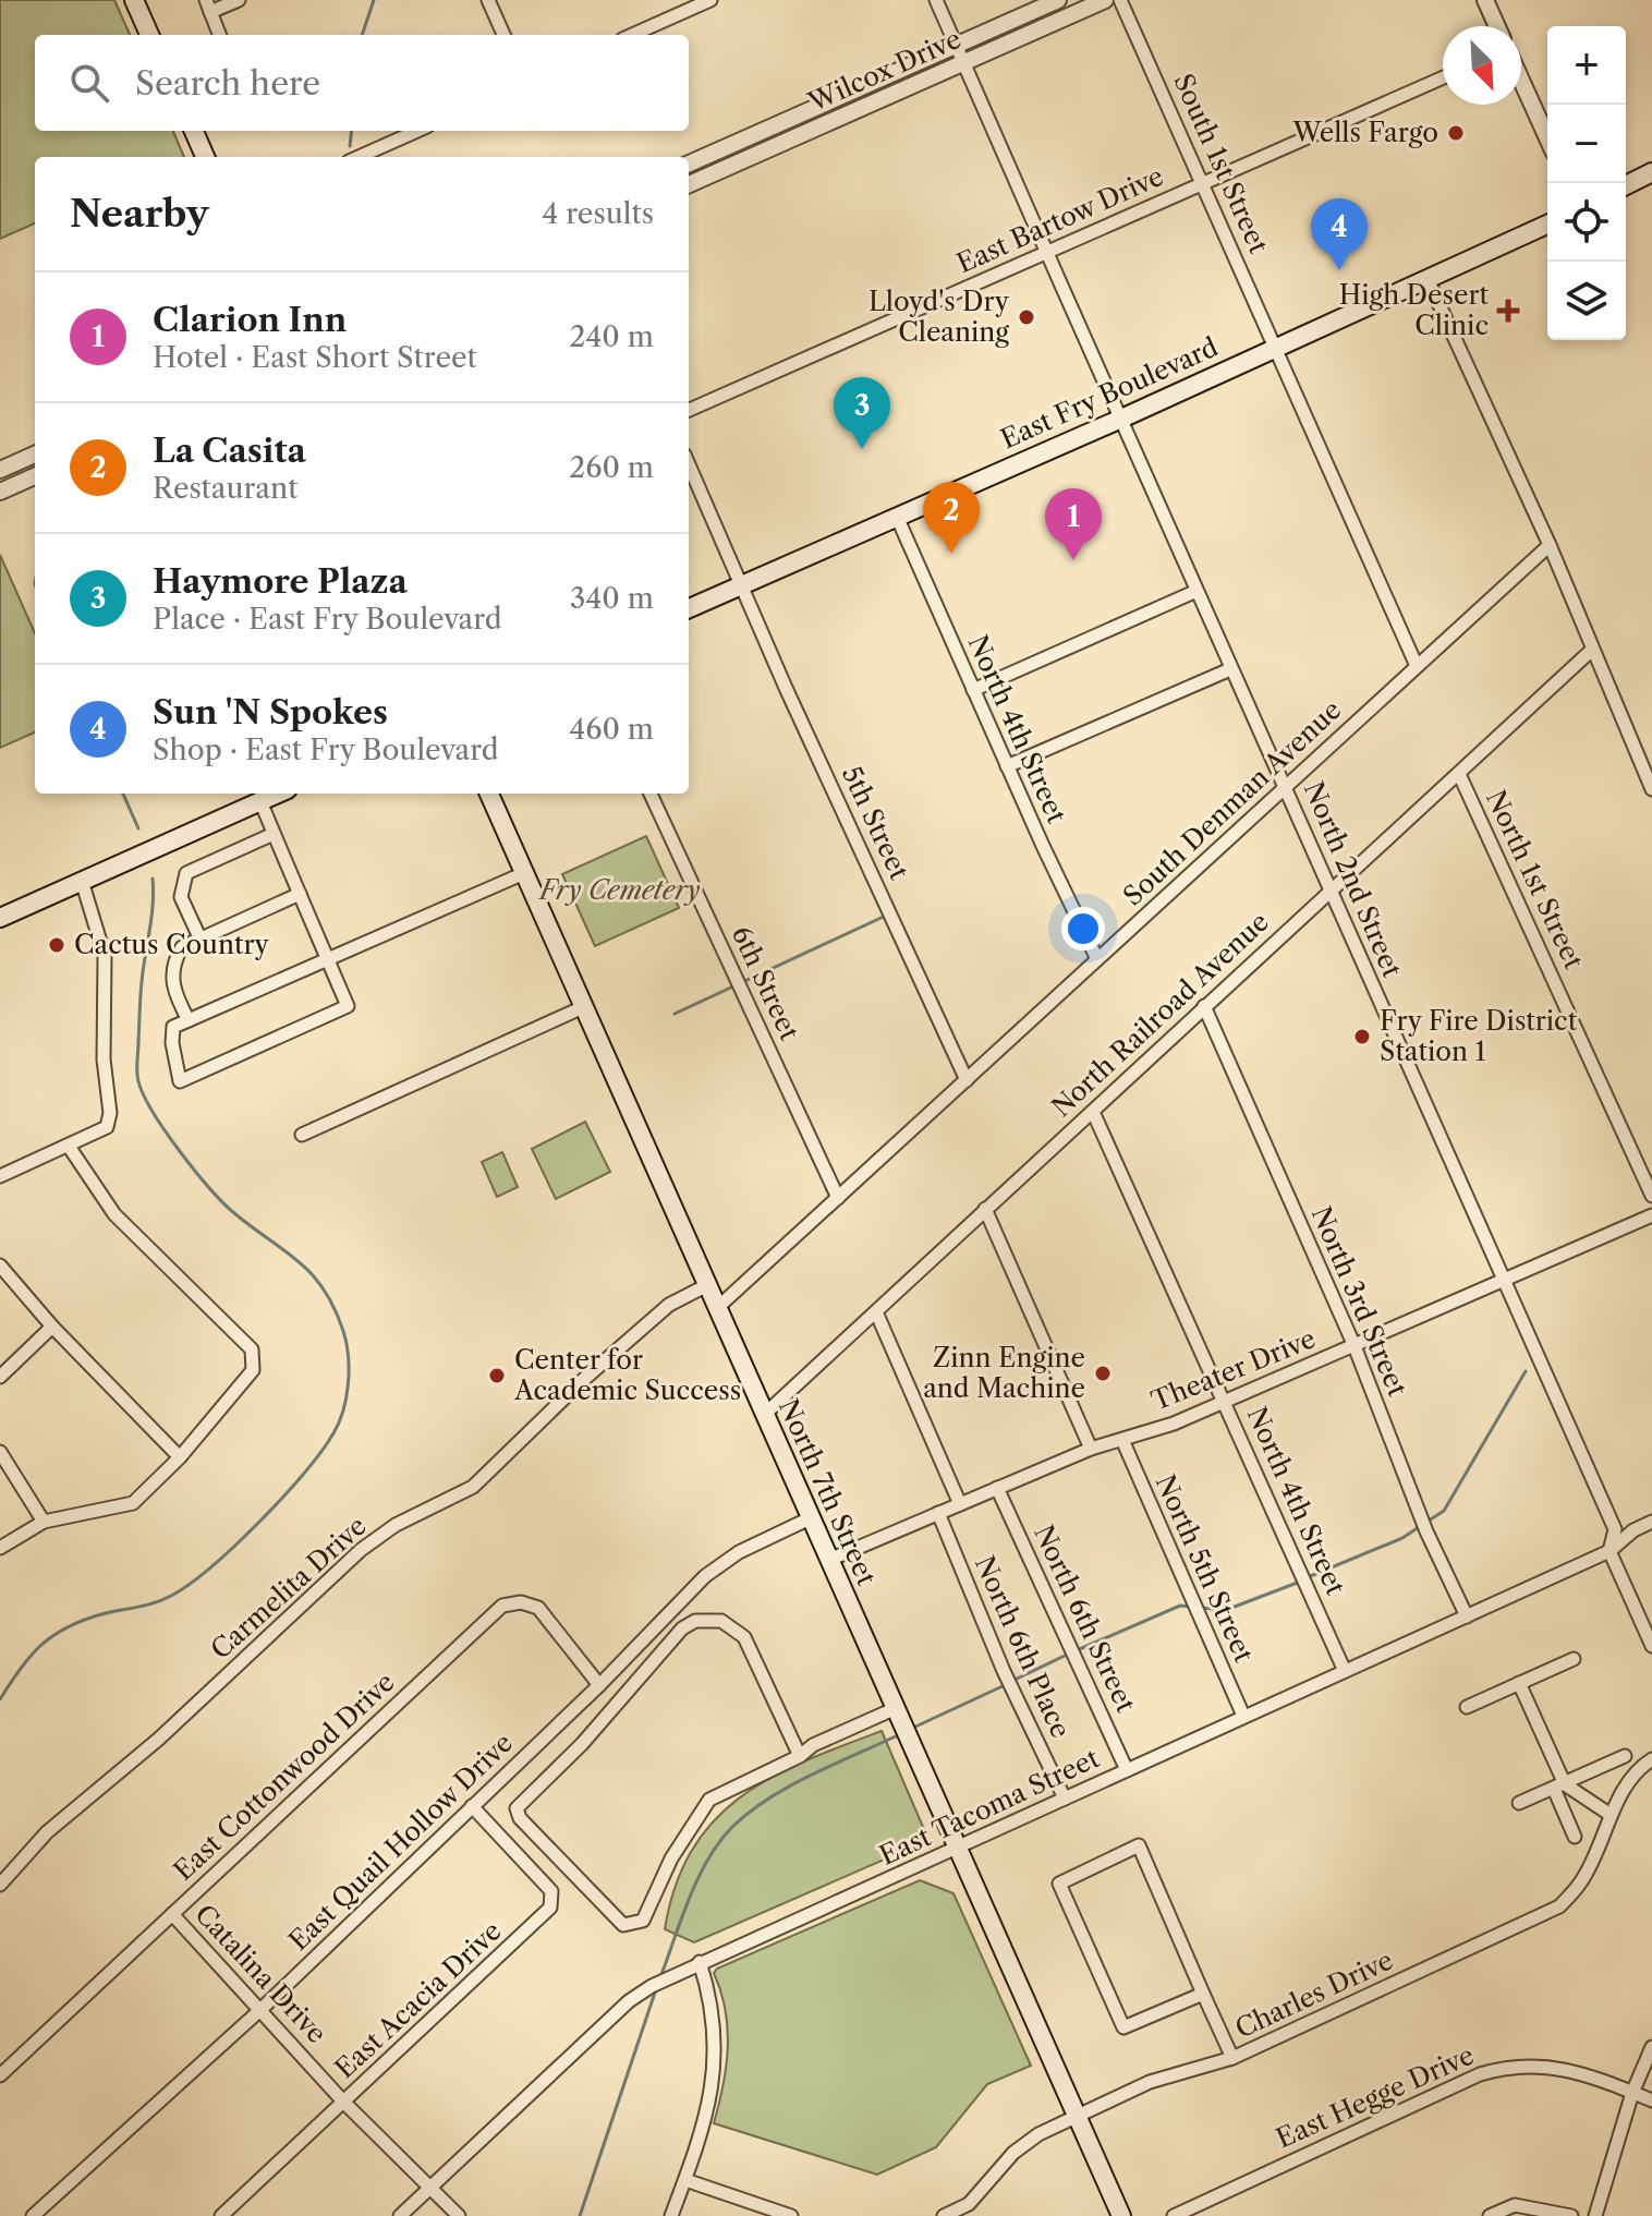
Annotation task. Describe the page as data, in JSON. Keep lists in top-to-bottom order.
{
  "streets": {
    "main road": ["East Fry Boulevard", "North 7th Street"],
    "street": [
      "Wilcox Drive",
      "South 1st Street",
      "East Bartow Drive",
      "North 4th Street",
      "South Denman Avenue",
      "5th Street",
      "North 2nd Street",
      "North 1st Street",
      "6th Street",
      "North Railroad Avenue",
      "North 3rd Street",
      "Theater Drive",
      "North 5th Street",
      "Carmelita Drive",
      "North 6th Street",
      "North 6th Place",
      "East Cottonwood Drive",
      "East Tacoma Street",
      "East Quail Hollow Drive",
      "Catalina Drive",
      "Charles Drive",
      "East Acacia Drive",
      "East Hegge Drive"
    ]
  },
  "crossings": [
    ["Wilcox Drive", "North 2nd Street"],
    ["South 1st Street", "East Bartow Drive"],
    ["South 1st Street", "East Fry Boulevard"],
    ["East Bartow Drive", "North 2nd Street"],
    ["East Fry Boulevard", "North 4th Street"],
    ["East Fry Boulevard", "5th Street"],
    ["East Fry Boulevard", "North 2nd Street"],
    ["North 4th Street", "South Denman Avenue"],
    ["North 4th Street", "North Railroad Avenue"],
    ["North 4th Street", "Theater Drive"],
    ["North 4th Street", "East Tacoma Street"],
    ["South Denman Avenue", "5th Street"],
    ["South Denman Avenue", "North 2nd Street"],
    ["South Denman Avenue", "6th Street"],
    ["South Denman Avenue", "North 7th Street"],
    ["North 2nd Street", "North Railroad Avenue"],
    ["North 2nd Street", "Theater Drive"],
    ["North 2nd Street", "East Tacoma Street"],
    ["North 1st Street", "North Railroad Avenue"],
    ["North Railroad Avenue", "North 3rd Street"],
    ["North Railroad Avenue", "North 7th Street"],
    ["North 3rd Street", "Theater Drive"],
    ["North 3rd Street", "East Tacoma Street"],
    ["Theater Drive", "North 7th Street"],
    ["Theater Drive", "North 5th Street"],
    ["Theater Drive", "North 6th Street"],
    ["Theater Drive", "North 6th Place"],
    ["North 7th Street", "Carmelita Drive"],
    ["North 7th Street", "East Tacoma Street"],
    ["North 7th Street", "East Quail Hollow Drive"],
    ["North 7th Street", "Charles Drive"],
    ["North 5th Street", "East Tacoma Street"],
    ["North 6th Street", "East Tacoma Street"],
    ["North 6th Place", "East Tacoma Street"],
    ["East Cottonwood Drive", "East Quail Hollow Drive"],
    ["East Cottonwood Drive", "Catalina Drive"],
    ["East Tacoma Street", "Catalina Drive"],
    ["East Quail Hollow Drive", "Catalina Drive"],
    ["East Quail Hollow Drive", "East Acacia Drive"],
    ["Catalina Drive", "East Acacia Drive"]
  ],
  "parks": ["Fry Cemetery"],
  "places": {
    "other": [
      "Wells Fargo",
      "Lloyd's Dry Cleaning",
      "Cactus Country",
      "Fry Fire District Station 1",
      "Zinn Engine and Machine",
      "Center for Academic Success"
    ],
    "health": ["High Desert Clinic"]
  },
  "north": "bottom right",
  "page": {
    "map_buttons": ["+", "−"],
    "search": "Search here",
    "heading": ["Nearby", "4 results"],
    "pins": [
      "4",
      "3",
      "2",
      "1"
    ],
    "list": [
      {
        "mark": "1",
        "name": "Clarion Inn",
        "note": "Hotel · East Short Street",
        "value": "240 m"
      },
      {
        "mark": "2",
        "name": "La Casita",
        "note": "Restaurant",
        "value": "260 m"
      },
      {
        "mark": "3",
        "name": "Haymore Plaza",
        "note": "Place · East Fry Boulevard",
        "value": "340 m"
      },
      {
        "mark": "4",
        "name": "Sun 'N Spokes",
        "note": "Shop · East Fry Boulevard",
        "value": "460 m"
      }
    ]
  }
}
